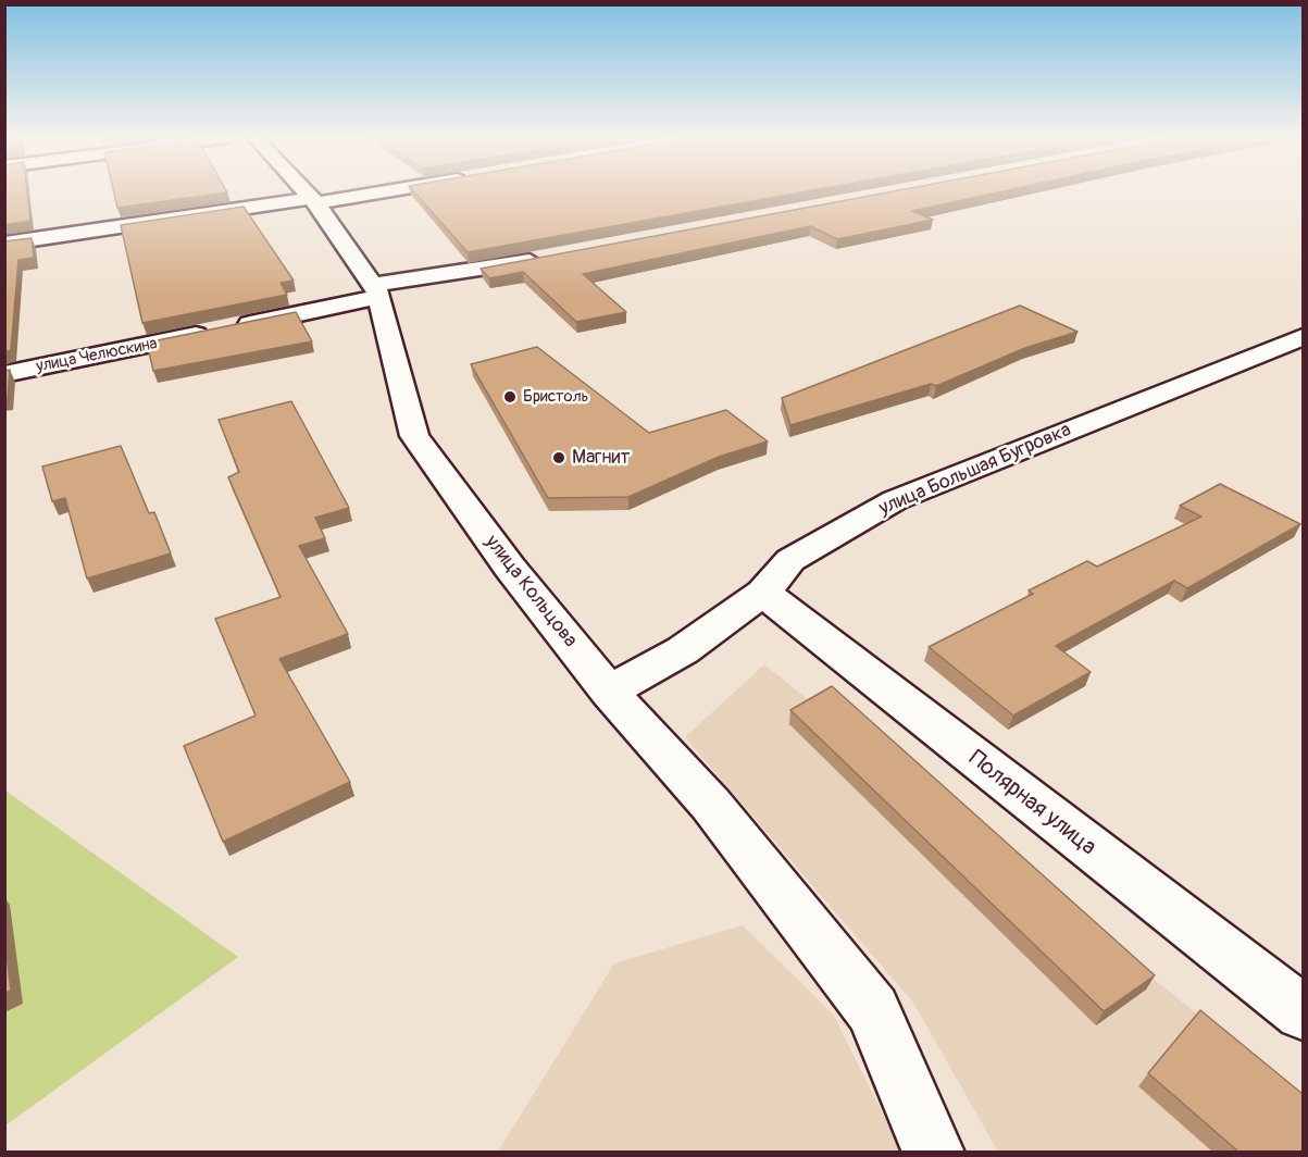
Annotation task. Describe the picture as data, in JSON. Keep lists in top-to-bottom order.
{
  "streets": {
    "street": [
      "улица Челюскина",
      "улица Большая Бугровка",
      "улица Кольцова",
      "Полярная улица"
    ]
  },
  "crossings": [
    ["улица Челюскина", "улица Кольцова"],
    ["улица Большая Бугровка", "улица Кольцова"],
    ["улица Большая Бугровка", "Полярная улица"]
  ],
  "places": ["Бристоль", "Магнит"]
}
